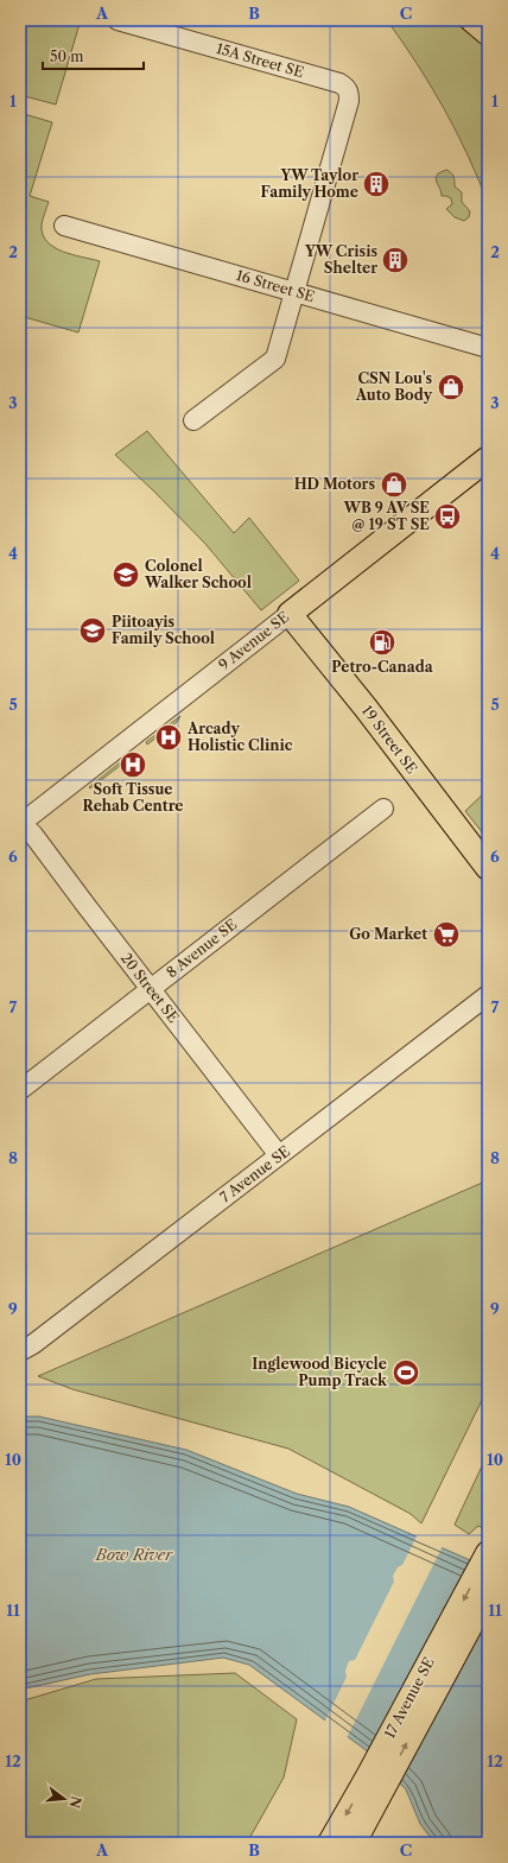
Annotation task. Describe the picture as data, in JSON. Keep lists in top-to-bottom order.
{
  "streets": {
    "main road": ["9 Avenue SE", "19 Street SE", "17 Avenue SE"],
    "street": [
      "15A Street SE",
      "16 Street SE",
      "8 Avenue SE",
      "20 Street SE",
      "7 Avenue SE"
    ]
  },
  "crossings": [
    ["15A Street SE", "16 Street SE"],
    ["9 Avenue SE", "19 Street SE"],
    ["9 Avenue SE", "20 Street SE"],
    ["8 Avenue SE", "20 Street SE"],
    ["20 Street SE", "7 Avenue SE"]
  ],
  "water": ["Bow River"],
  "places": {
    "building": ["YW Taylor Family Home", "YW Crisis Shelter"],
    "shop": ["CSN Lou's Auto Body", "HD Motors"],
    "bus stop": ["WB 9 AV SE @ 19 ST SE"],
    "school or university": ["Colonel Walker School", "Piitoayis Family School"],
    "fuel station": ["Petro-Canada"],
    "hospital": ["Arcady Holistic Clinic", "Soft Tissue Rehab Centre"],
    "supermarket": ["Go Market"],
    "sports": ["Inglewood Bicycle Pump Track"]
  },
  "scale_bar": "50 m",
  "north": "right",
  "grid": {
    "columns": ["A", "B", "C"],
    "rows": [
      "1",
      "2",
      "3",
      "4",
      "5",
      "6",
      "7",
      "8",
      "9",
      "10",
      "11",
      "12"
    ]
  }
}
